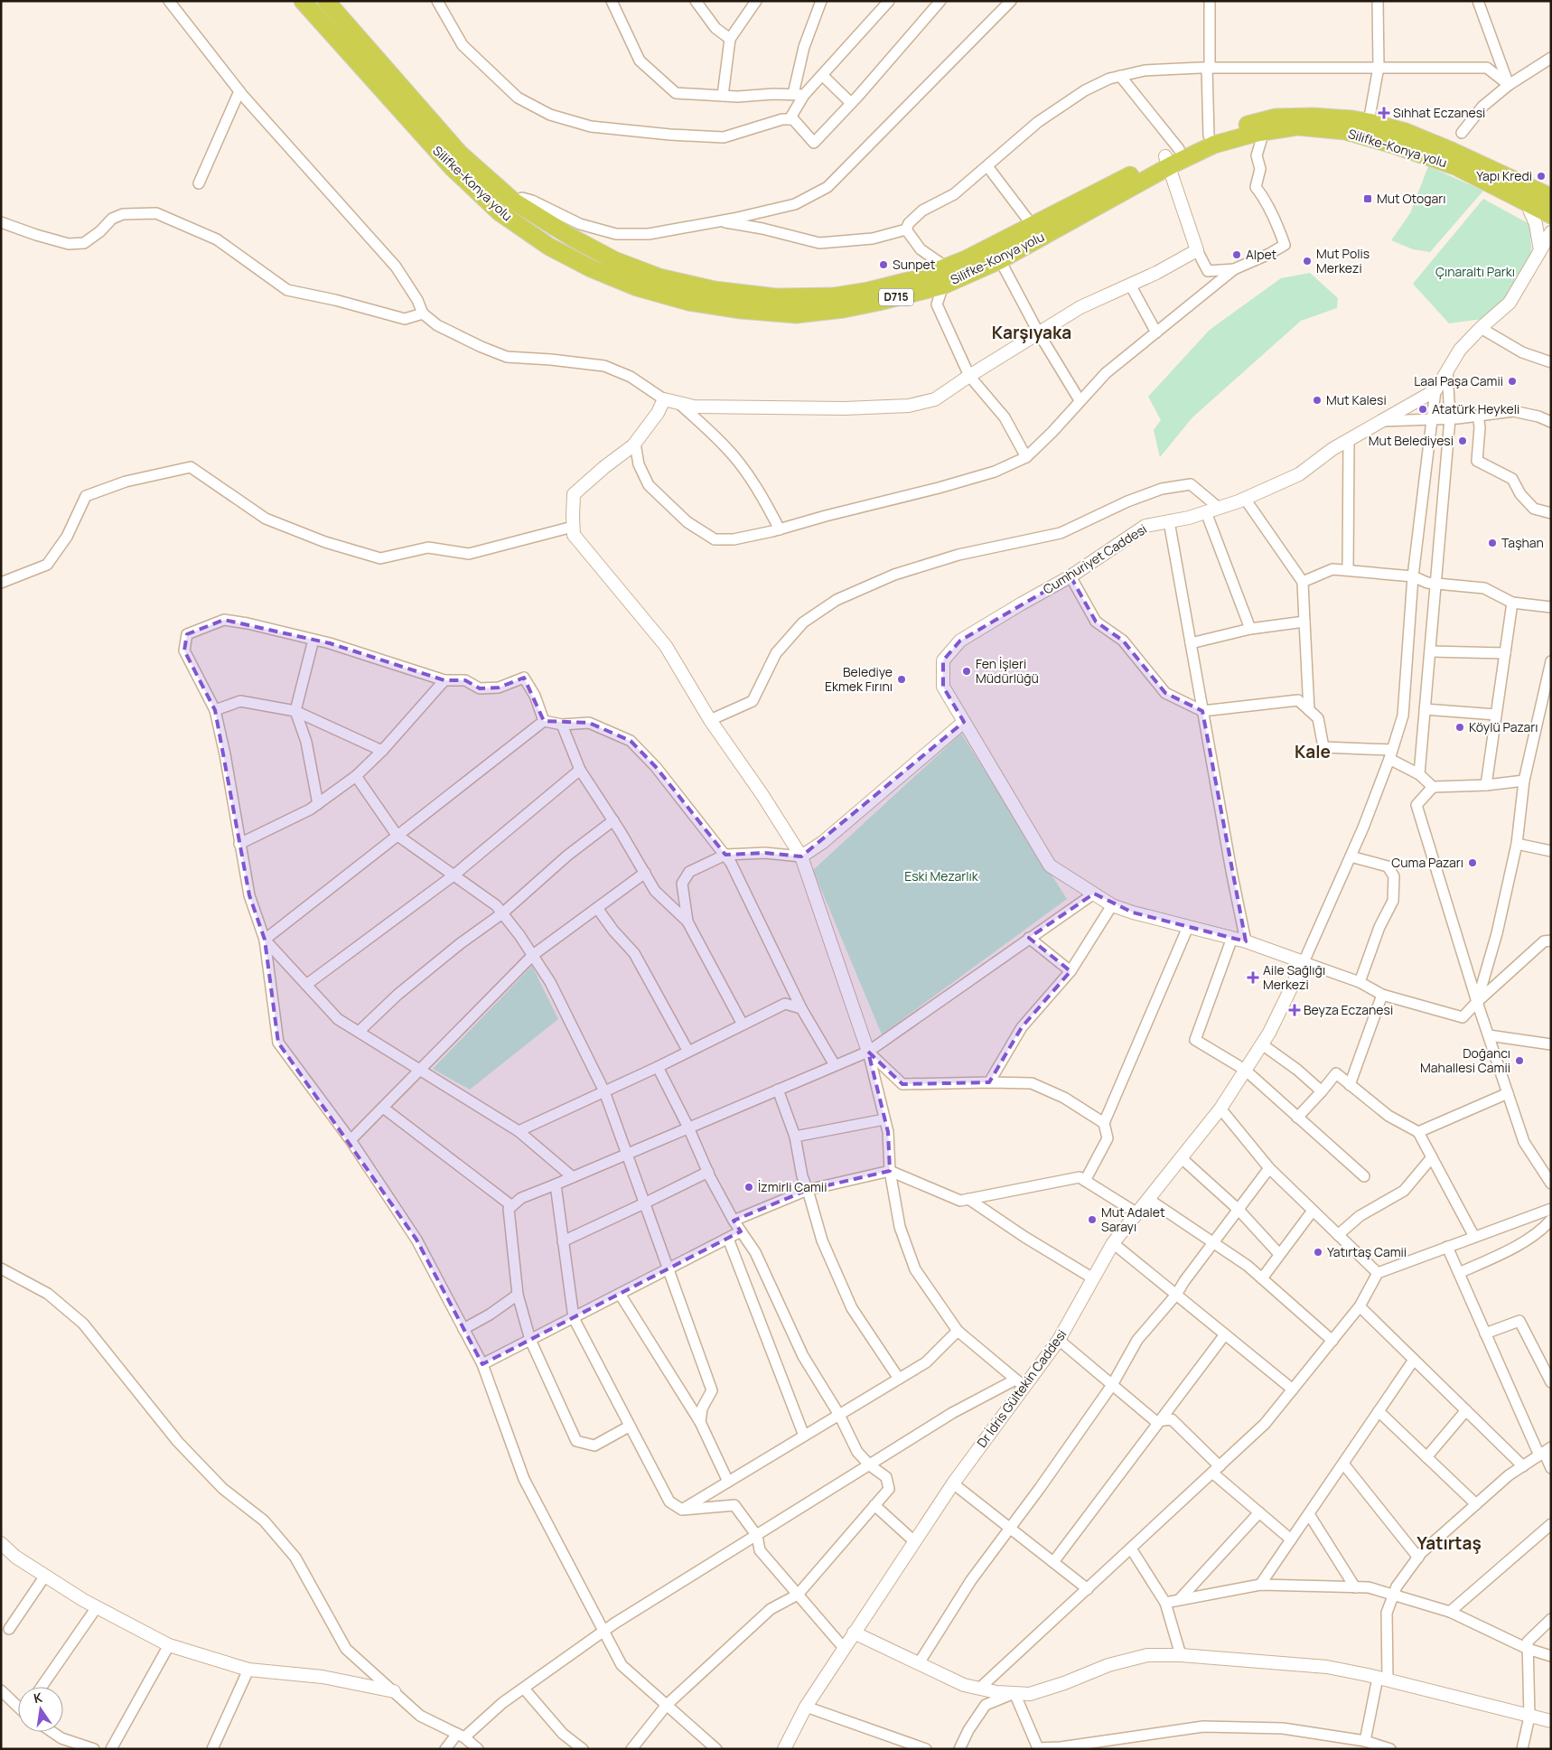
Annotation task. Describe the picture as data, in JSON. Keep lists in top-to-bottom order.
{
  "streets": {
    "highway": ["Silifke-Konya yolu", "D715"],
    "street": ["Cumhuriyet Caddesi", "Dr İdris Gültekin Caddesi"]
  },
  "districts": ["Karşıyaka", "Kale", "Yatırtaş"],
  "parks": ["Çınaraltı Parkı", "Eski Mezarlık"],
  "places": {
    "health": ["Sıhhat Eczanesi", "Aile Sağlığı Merkezi", "Beyza Eczanesi"],
    "other": [
      "Yapı Kredi",
      "Alpet",
      "Mut Polis Merkezi",
      "Sunpet",
      "Laal Paşa Camii",
      "Mut Kalesi",
      "Atatürk Heykeli",
      "Mut Belediyesi",
      "Taşhan",
      "Fen İşleri Müdürlüğü",
      "Belediye Ekmek Fırını",
      "Köylü Pazarı",
      "Cuma Pazarı",
      "Doğancı Mahallesi Camii",
      "İzmirli Camii",
      "Mut Adalet Sarayı",
      "Yatırtaş Camii"
    ],
    "transit": ["Mut Otogarı"]
  },
  "north": "top"
}
